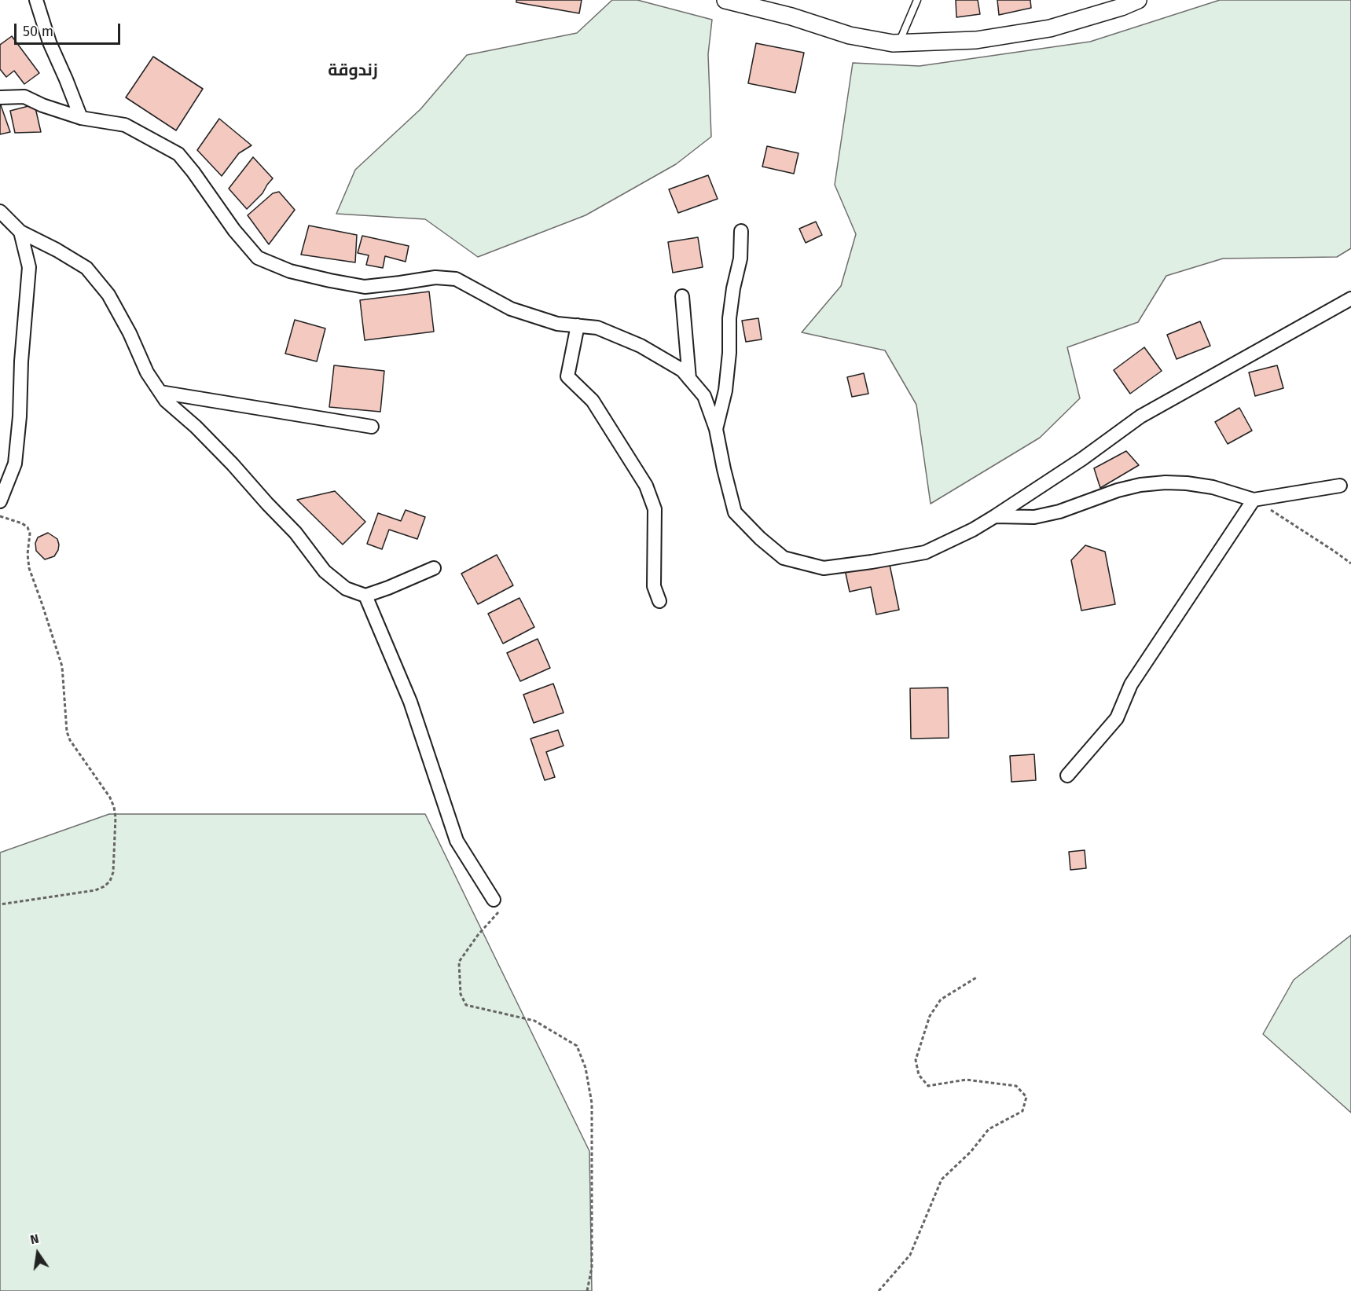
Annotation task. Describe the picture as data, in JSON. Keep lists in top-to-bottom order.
{
  "districts": ["زندوقة"],
  "scale_bar": "50 m",
  "north": "top"
}
